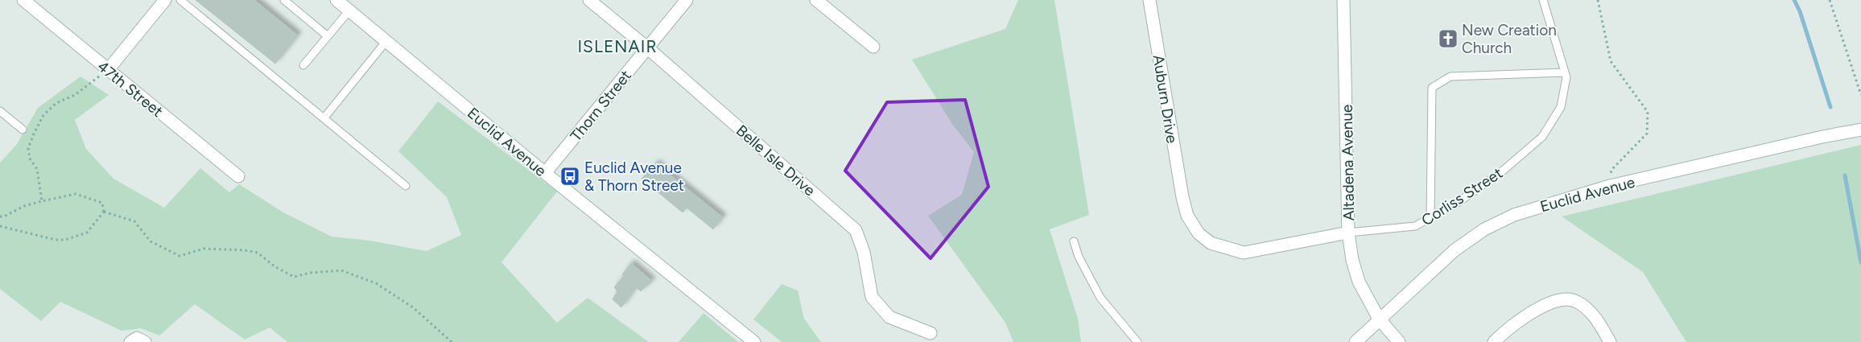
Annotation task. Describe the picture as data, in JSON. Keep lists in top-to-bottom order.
{
  "streets": {
    "street": [
      "47th Street",
      "Auburn Drive",
      "Thorn Street",
      "Euclid Avenue",
      "Belle Isle Drive",
      "Altadena Avenue",
      "Corliss Street"
    ]
  },
  "crossings": [
    ["Auburn Drive", "Corliss Street"],
    ["Thorn Street", "Euclid Avenue"],
    ["Thorn Street", "Belle Isle Drive"],
    ["Euclid Avenue", "Altadena Avenue"],
    ["Altadena Avenue", "Corliss Street"]
  ],
  "districts": ["ISLENAIR"],
  "places": {
    "church": ["New Creation Church"],
    "bus stop": ["Euclid Avenue & Thorn Street"]
  }
}
